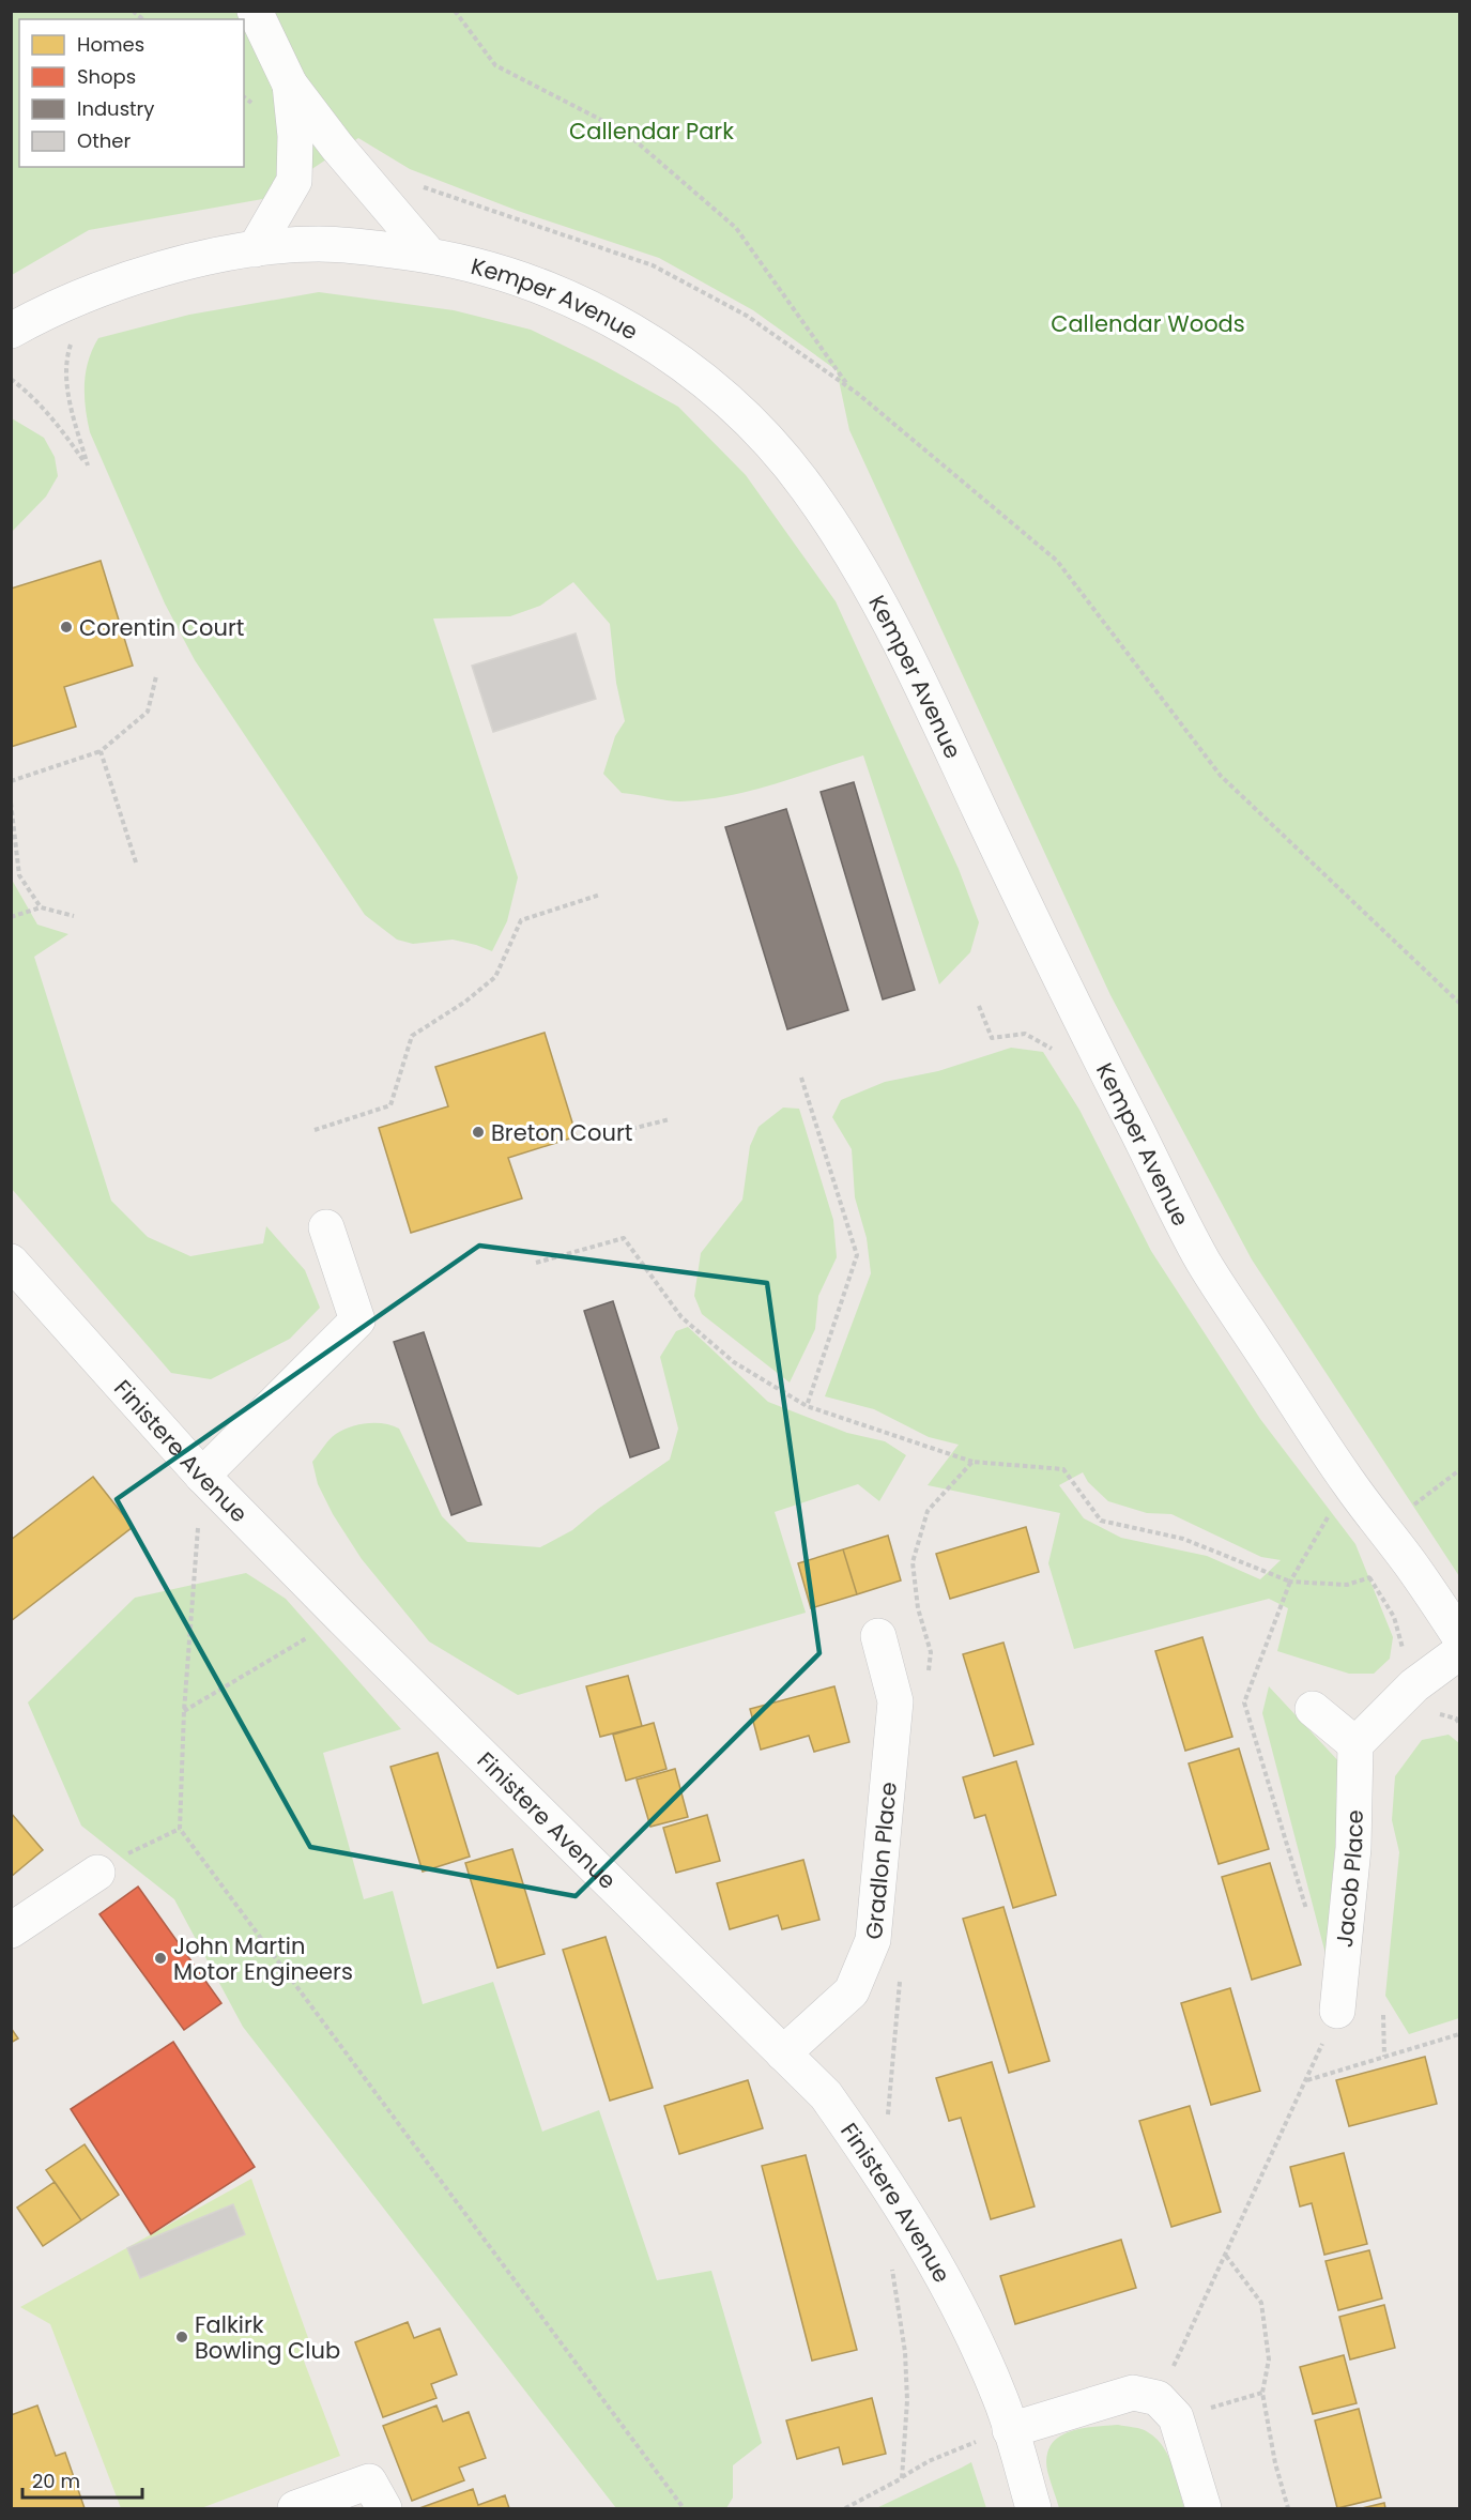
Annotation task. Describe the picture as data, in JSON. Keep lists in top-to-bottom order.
{
  "streets": {
    "street": [
      "Kemper Avenue",
      "Finistere Avenue",
      "Gradlon Place",
      "Jacob Place"
    ]
  },
  "crossings": [
    ["Finistere Avenue", "Gradlon Place"]
  ],
  "parks": ["Callendar Park", "Callendar Woods"],
  "places": [
    "Corentin Court",
    "Breton Court",
    "John Martin Motor Engineers",
    "Falkirk Bowling Club"
  ],
  "legend": [
    "Homes",
    "Shops",
    "Industry",
    "Other"
  ],
  "scale_bar": "20 m"
}
